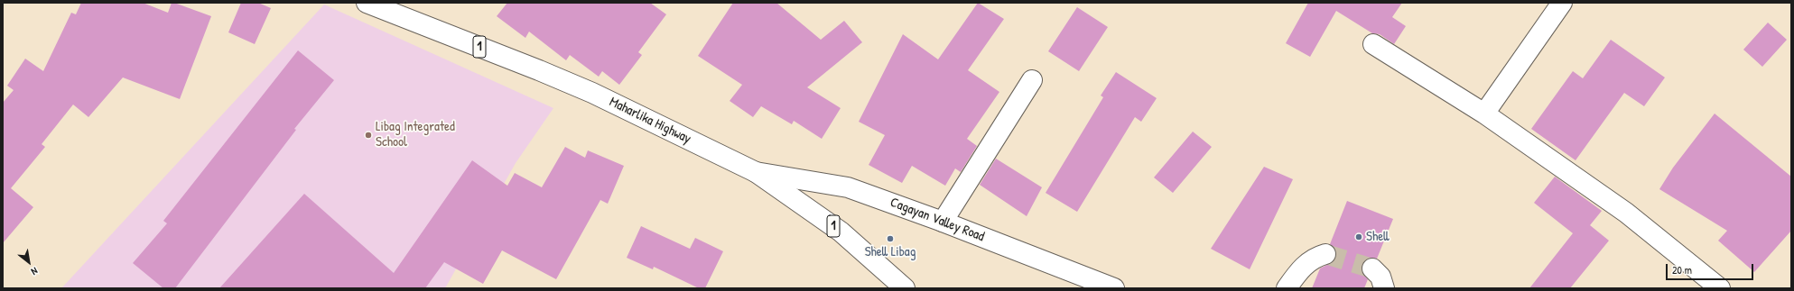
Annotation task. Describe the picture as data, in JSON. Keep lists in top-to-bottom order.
{
  "streets": {
    "main road": ["1", "Maharlika Highway", "Cagayan Valley Road"]
  },
  "crossings": [
    ["Maharlika Highway", "Cagayan Valley Road"]
  ],
  "places": ["Libag Integrated School", "Shell", "Shell Libag"],
  "scale_bar": "20 m",
  "north": "bottom right"
}
